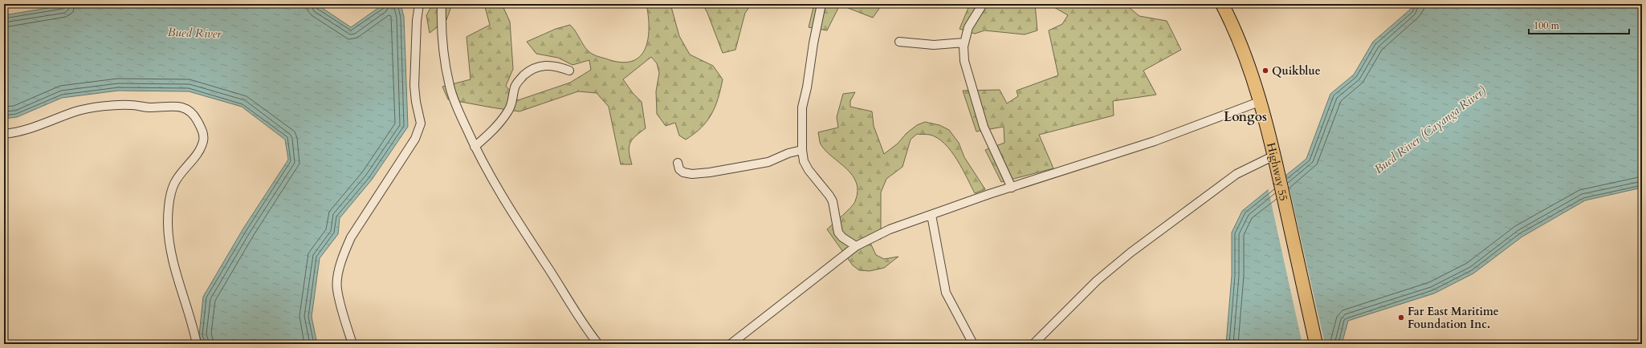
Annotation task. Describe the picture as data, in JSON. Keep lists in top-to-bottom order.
{
  "streets": {
    "highway": ["Highway 55"]
  },
  "districts": ["Longos"],
  "water": ["Bued River", "Bued River (Cayanga River)"],
  "places": ["Quikblue", "Far East Maritime Foundation Inc."],
  "scale_bar": "100 m"
}
